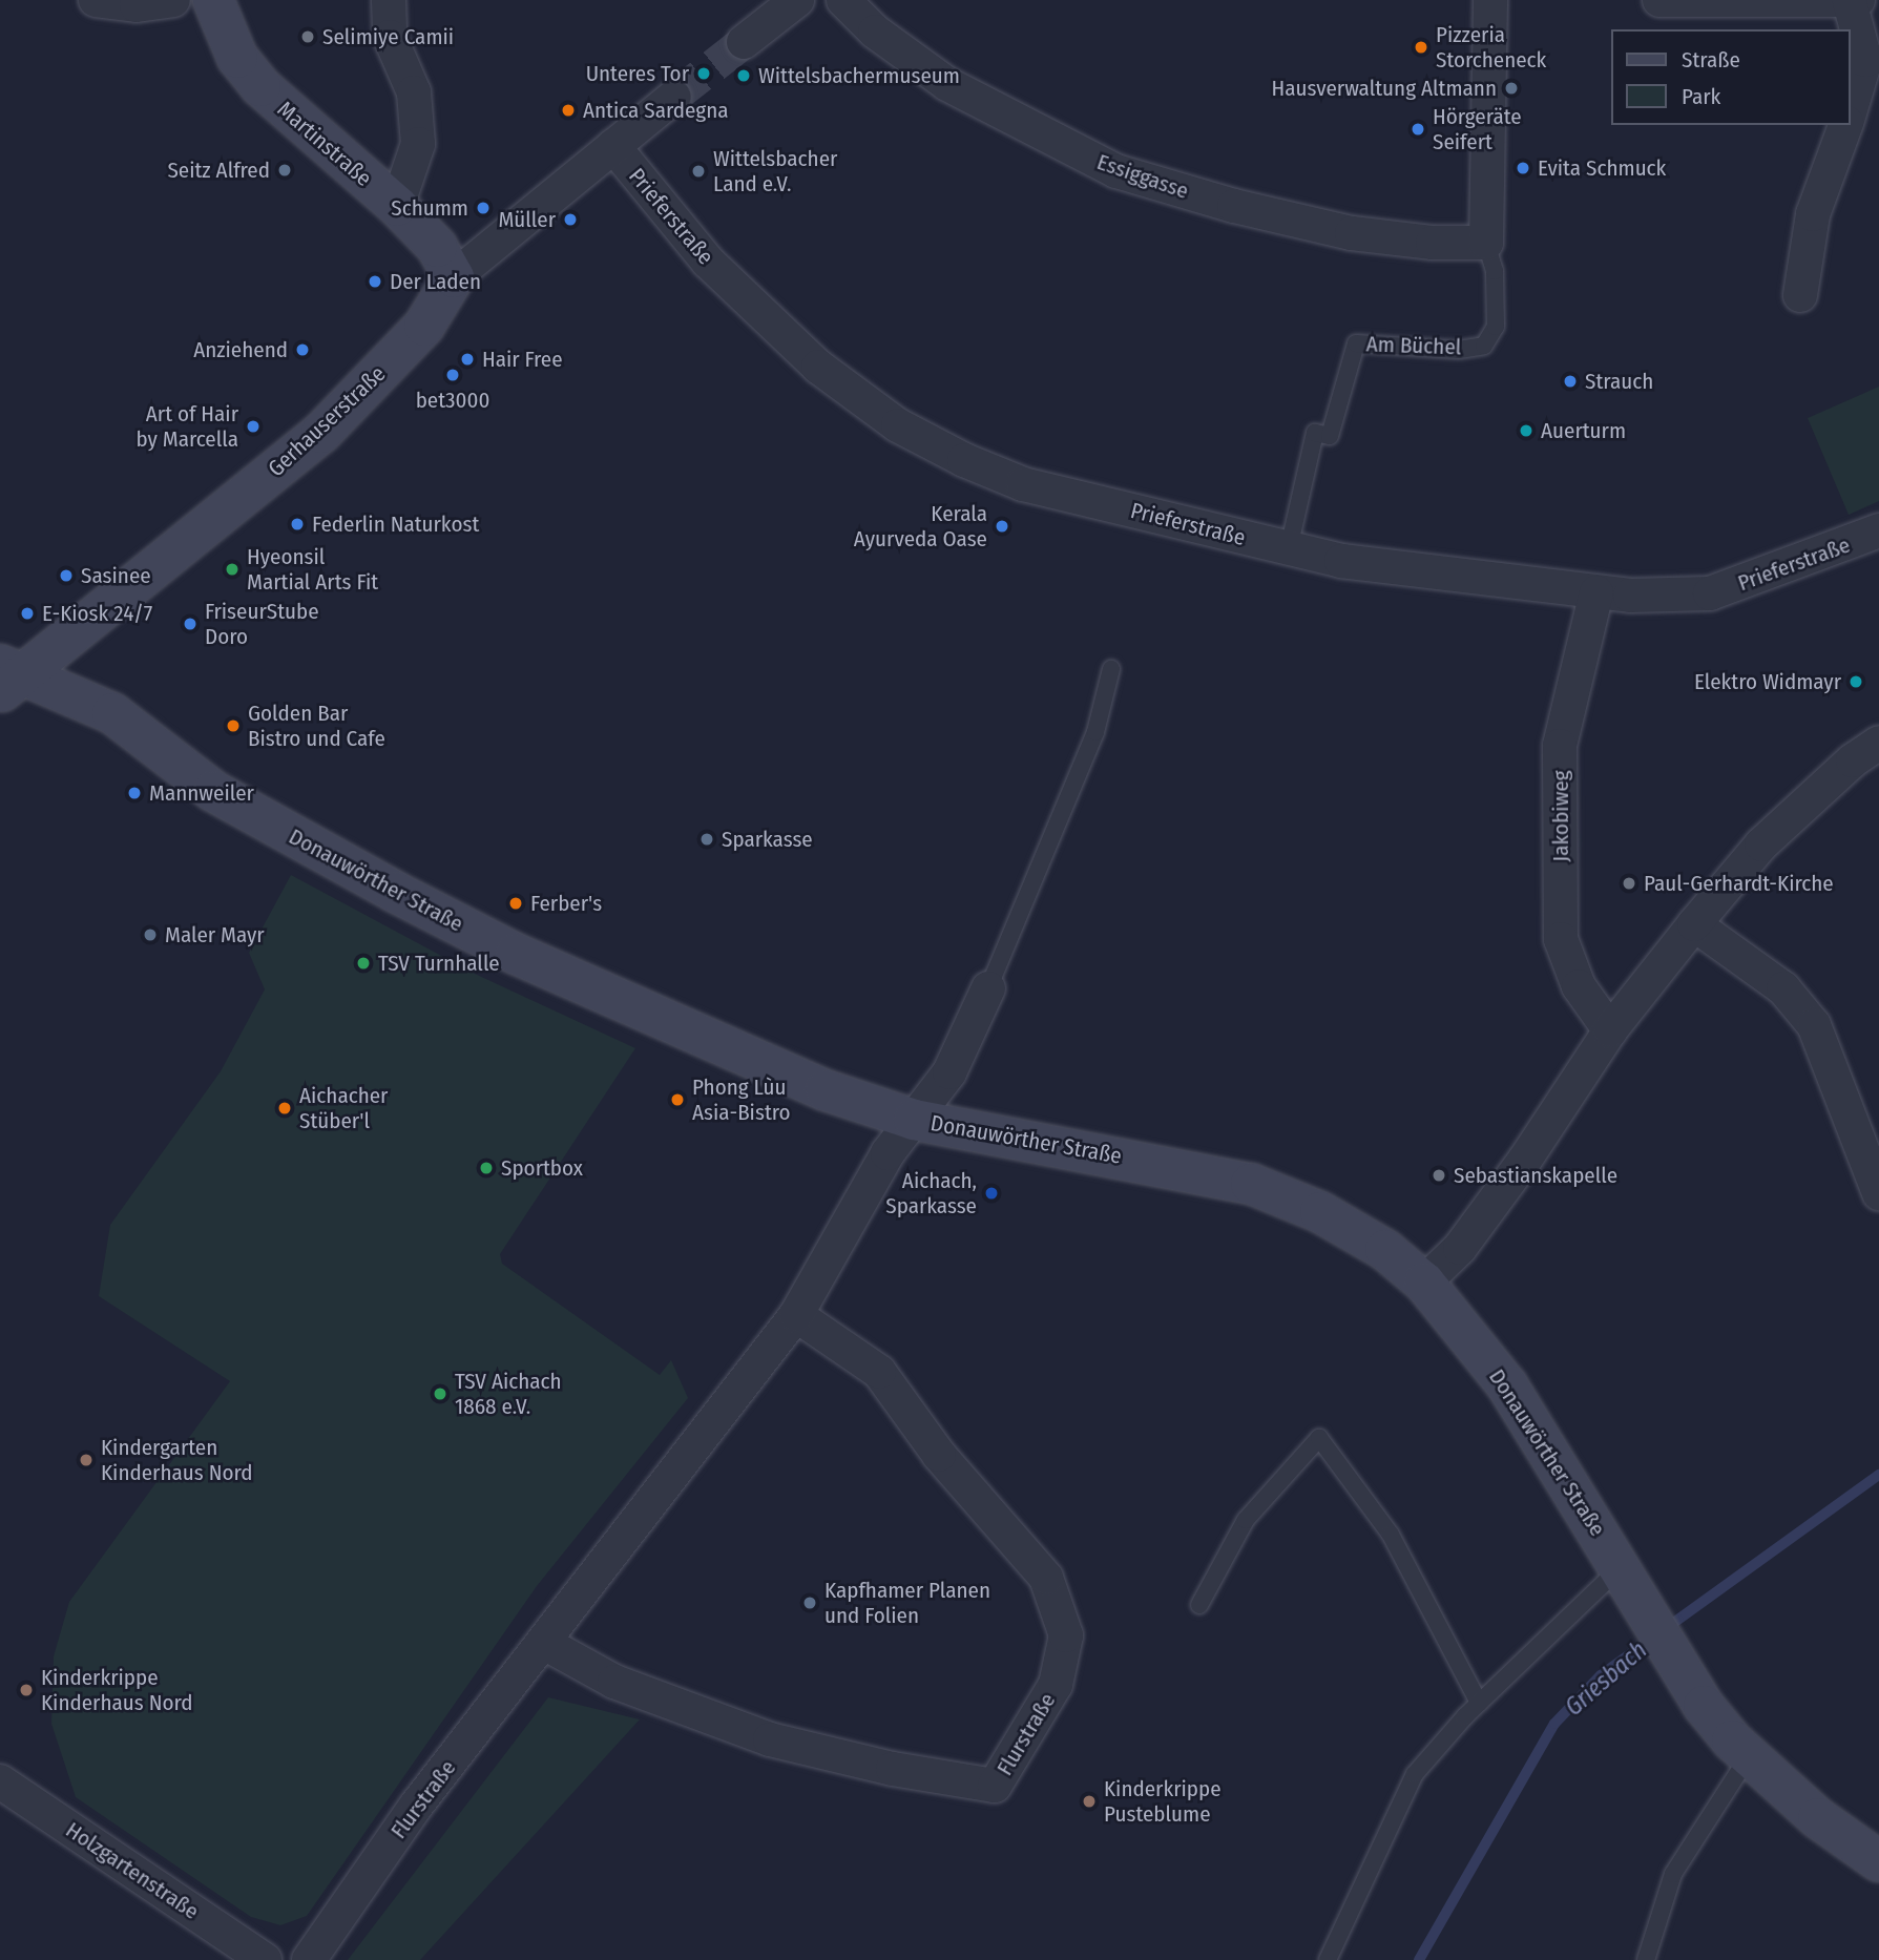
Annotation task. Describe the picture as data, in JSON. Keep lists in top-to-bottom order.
{
  "streets": {
    "main road": ["Martinstraße", "Gerhauserstraße", "Donauwörther Straße"],
    "street": [
      "Essiggasse",
      "Prieferstraße",
      "Am Büchel",
      "Jakobiweg",
      "Flurstraße",
      "Holzgartenstraße"
    ]
  },
  "crossings": [
    ["Martinstraße", "Gerhauserstraße"],
    ["Essiggasse", "Am Büchel"],
    ["Prieferstraße", "Am Büchel"],
    ["Prieferstraße", "Gerhauserstraße"],
    ["Prieferstraße", "Jakobiweg"],
    ["Gerhauserstraße", "Donauwörther Straße"],
    ["Donauwörther Straße", "Flurstraße"]
  ],
  "water": ["Griesbach"],
  "places": [
    "Selimiye Camii",
    "Pizzeria Storcheneck",
    "Unteres Tor",
    "Wittelsbachermuseum",
    "Hausverwaltung Altmann",
    "Antica Sardegna",
    "Hörgeräte Seifert",
    "Evita Schmuck",
    "Seitz Alfred",
    "Wittelsbacher Land e.V.",
    "Schumm",
    "Müller",
    "Der Laden",
    "Anziehend",
    "Hair Free",
    "bet3000",
    "Strauch",
    "Art of Hair by Marcella",
    "Auerturm",
    "Federlin Naturkost",
    "Kerala Ayurveda Oase",
    "Hyeonsil Martial Arts Fit",
    "Sasinee",
    "E-Kiosk 24/7",
    "FriseurStube Doro",
    "Elektro Widmayr",
    "Golden Bar Bistro und Cafe",
    "Mannweiler",
    "Sparkasse",
    "Paul-Gerhardt-Kirche",
    "Ferber's",
    "Maler Mayr",
    "TSV Turnhalle",
    "Phong Lùu Asia-Bistro",
    "Aichacher Stüber'l",
    "Sportbox",
    "Sebastianskapelle",
    "Aichach, Sparkasse",
    "TSV Aichach 1868 e.V.",
    "Kindergarten Kinderhaus Nord",
    "Kapfhamer Planen und Folien",
    "Kinderkrippe Kinderhaus Nord",
    "Kinderkrippe Pusteblume"
  ],
  "legend": ["Straße", "Park"]
}
